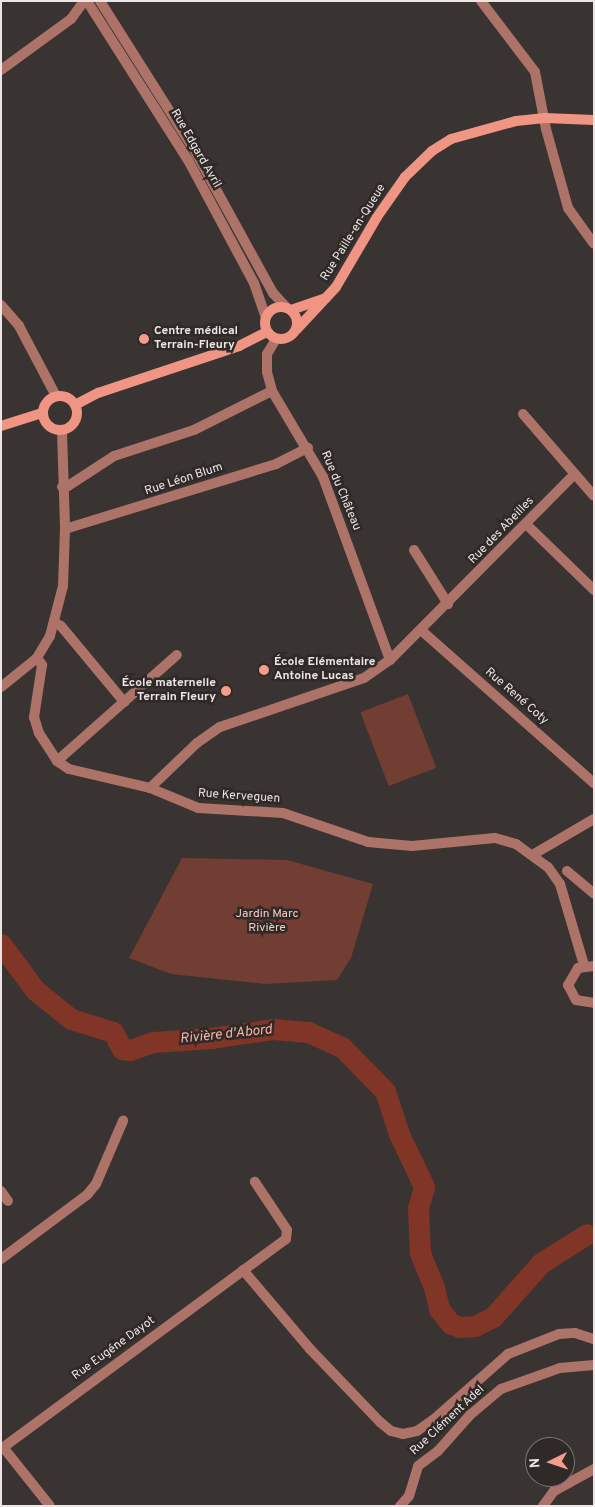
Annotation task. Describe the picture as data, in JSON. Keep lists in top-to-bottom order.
{
  "streets": {
    "main road": ["Rue Paille-en-Queue"],
    "street": [
      "Rue Edgard Avril",
      "Rue Léon Blum",
      "Rue du Château",
      "Rue des Abeilles",
      "Rue René Coty",
      "Rue Kerveguen",
      "Rue Eugéne Dayot",
      "Rue Clément Adel"
    ]
  },
  "crossings": [
    ["Rue Edgard Avril", "Rue Paille-en-Queue"],
    ["Rue Edgard Avril", "Rue du Château"],
    ["Rue Paille-en-Queue", "Rue du Château"],
    ["Rue Léon Blum", "Rue du Château"],
    ["Rue Léon Blum", "Rue Kerveguen"],
    ["Rue du Château", "Rue des Abeilles"],
    ["Rue des Abeilles", "Rue René Coty"],
    ["Rue des Abeilles", "Rue Kerveguen"]
  ],
  "water": ["Rivière d'Abord"],
  "parks": ["Jardin Marc Rivière"],
  "places": ["Centre médical Terrain-Fleury", "École Elémentaire Antoine Lucas", "École maternelle Terrain Fleury"],
  "north": "left"
}
